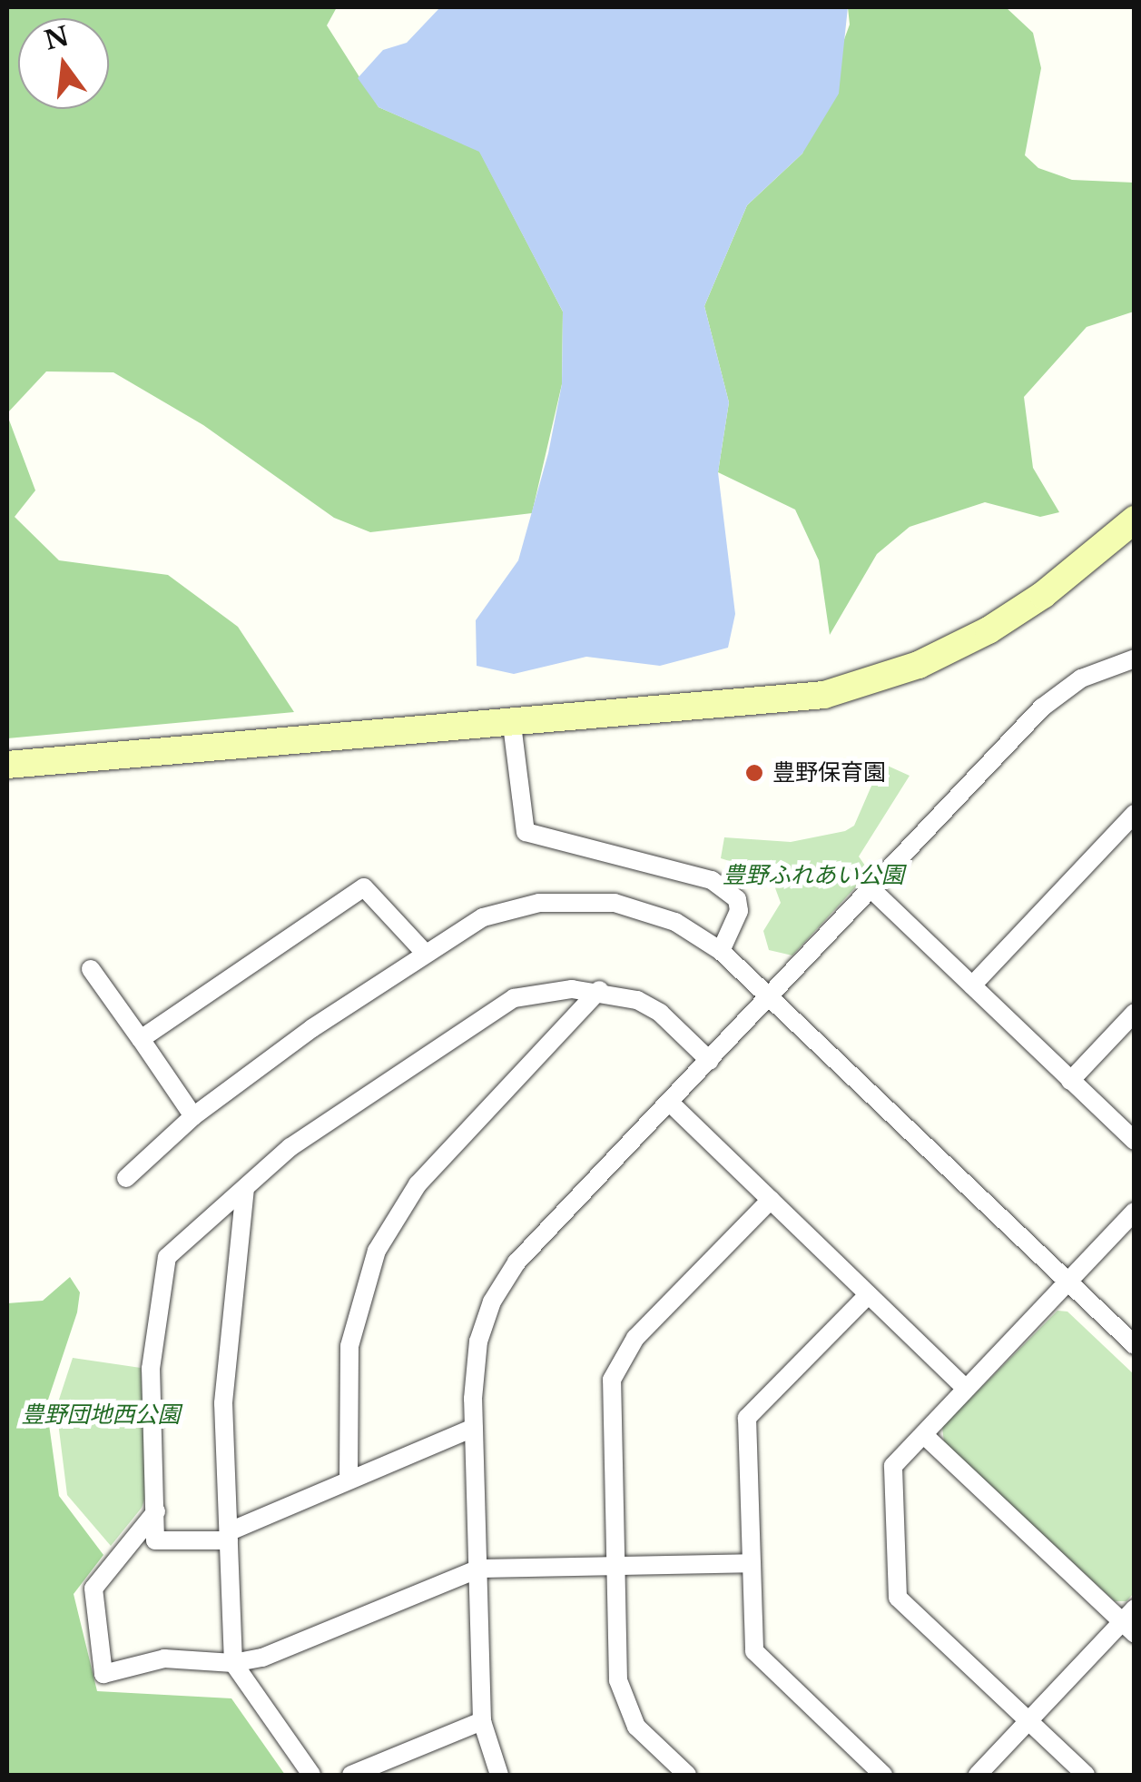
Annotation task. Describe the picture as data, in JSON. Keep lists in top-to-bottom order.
{
  "parks": ["豊野ふれあい公園", "豊野団地西公園"],
  "places": ["豊野保育園"],
  "north": "top"
}
